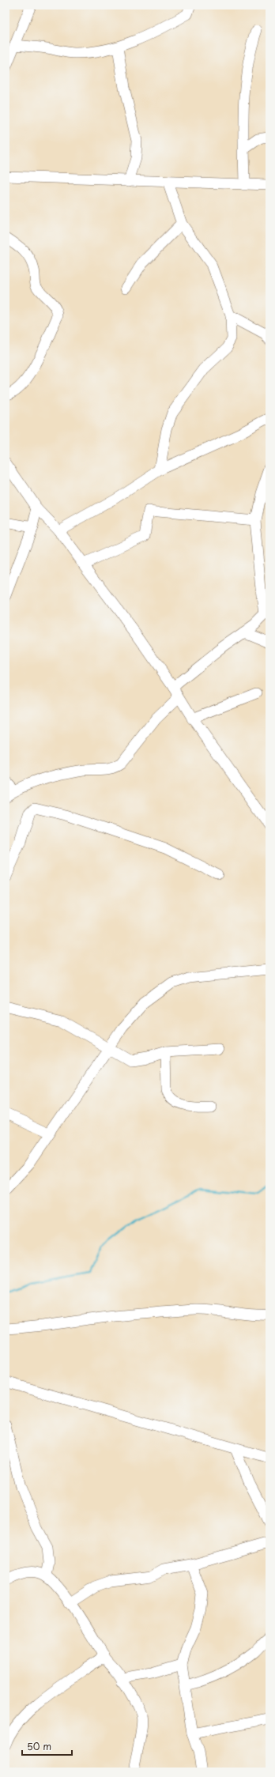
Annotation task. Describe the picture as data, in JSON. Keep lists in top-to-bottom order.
{
  "scale_bar": "50 m"
}
